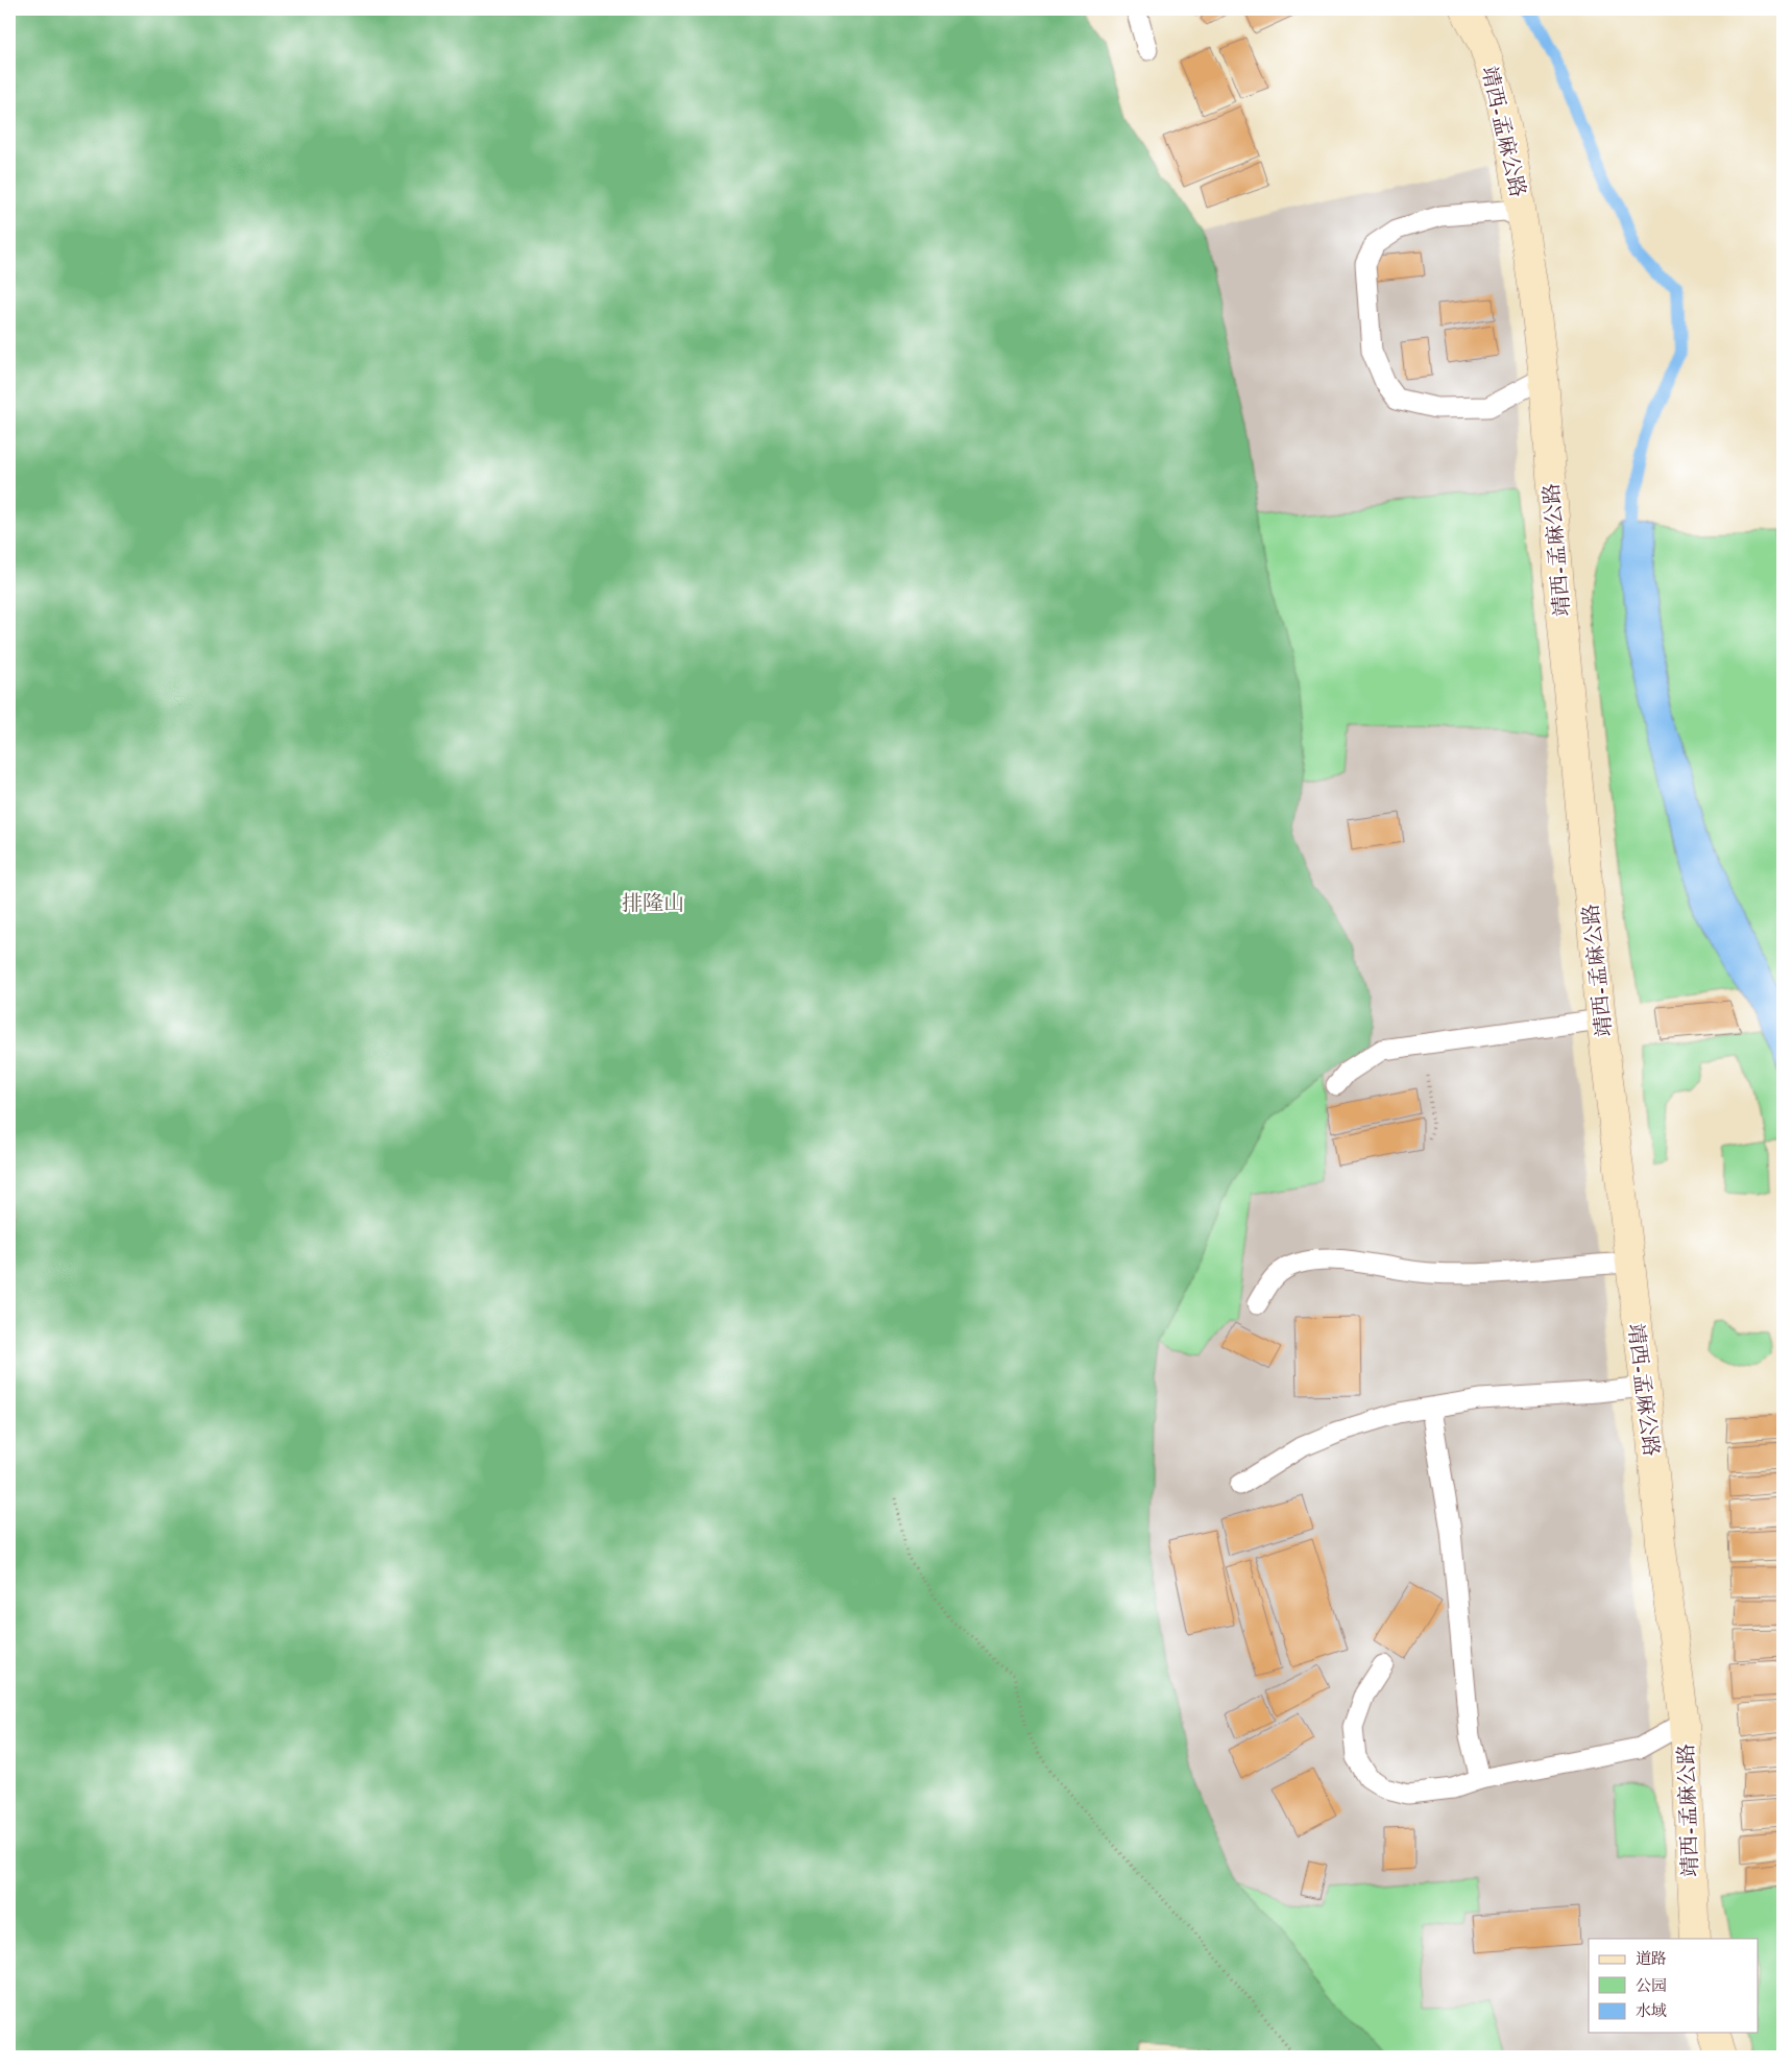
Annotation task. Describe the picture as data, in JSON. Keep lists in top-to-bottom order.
{
  "streets": {
    "main road": ["靖西-孟麻公路"]
  },
  "parks": ["排隆山"],
  "legend": ["道路", "公园", "水域"]
}
